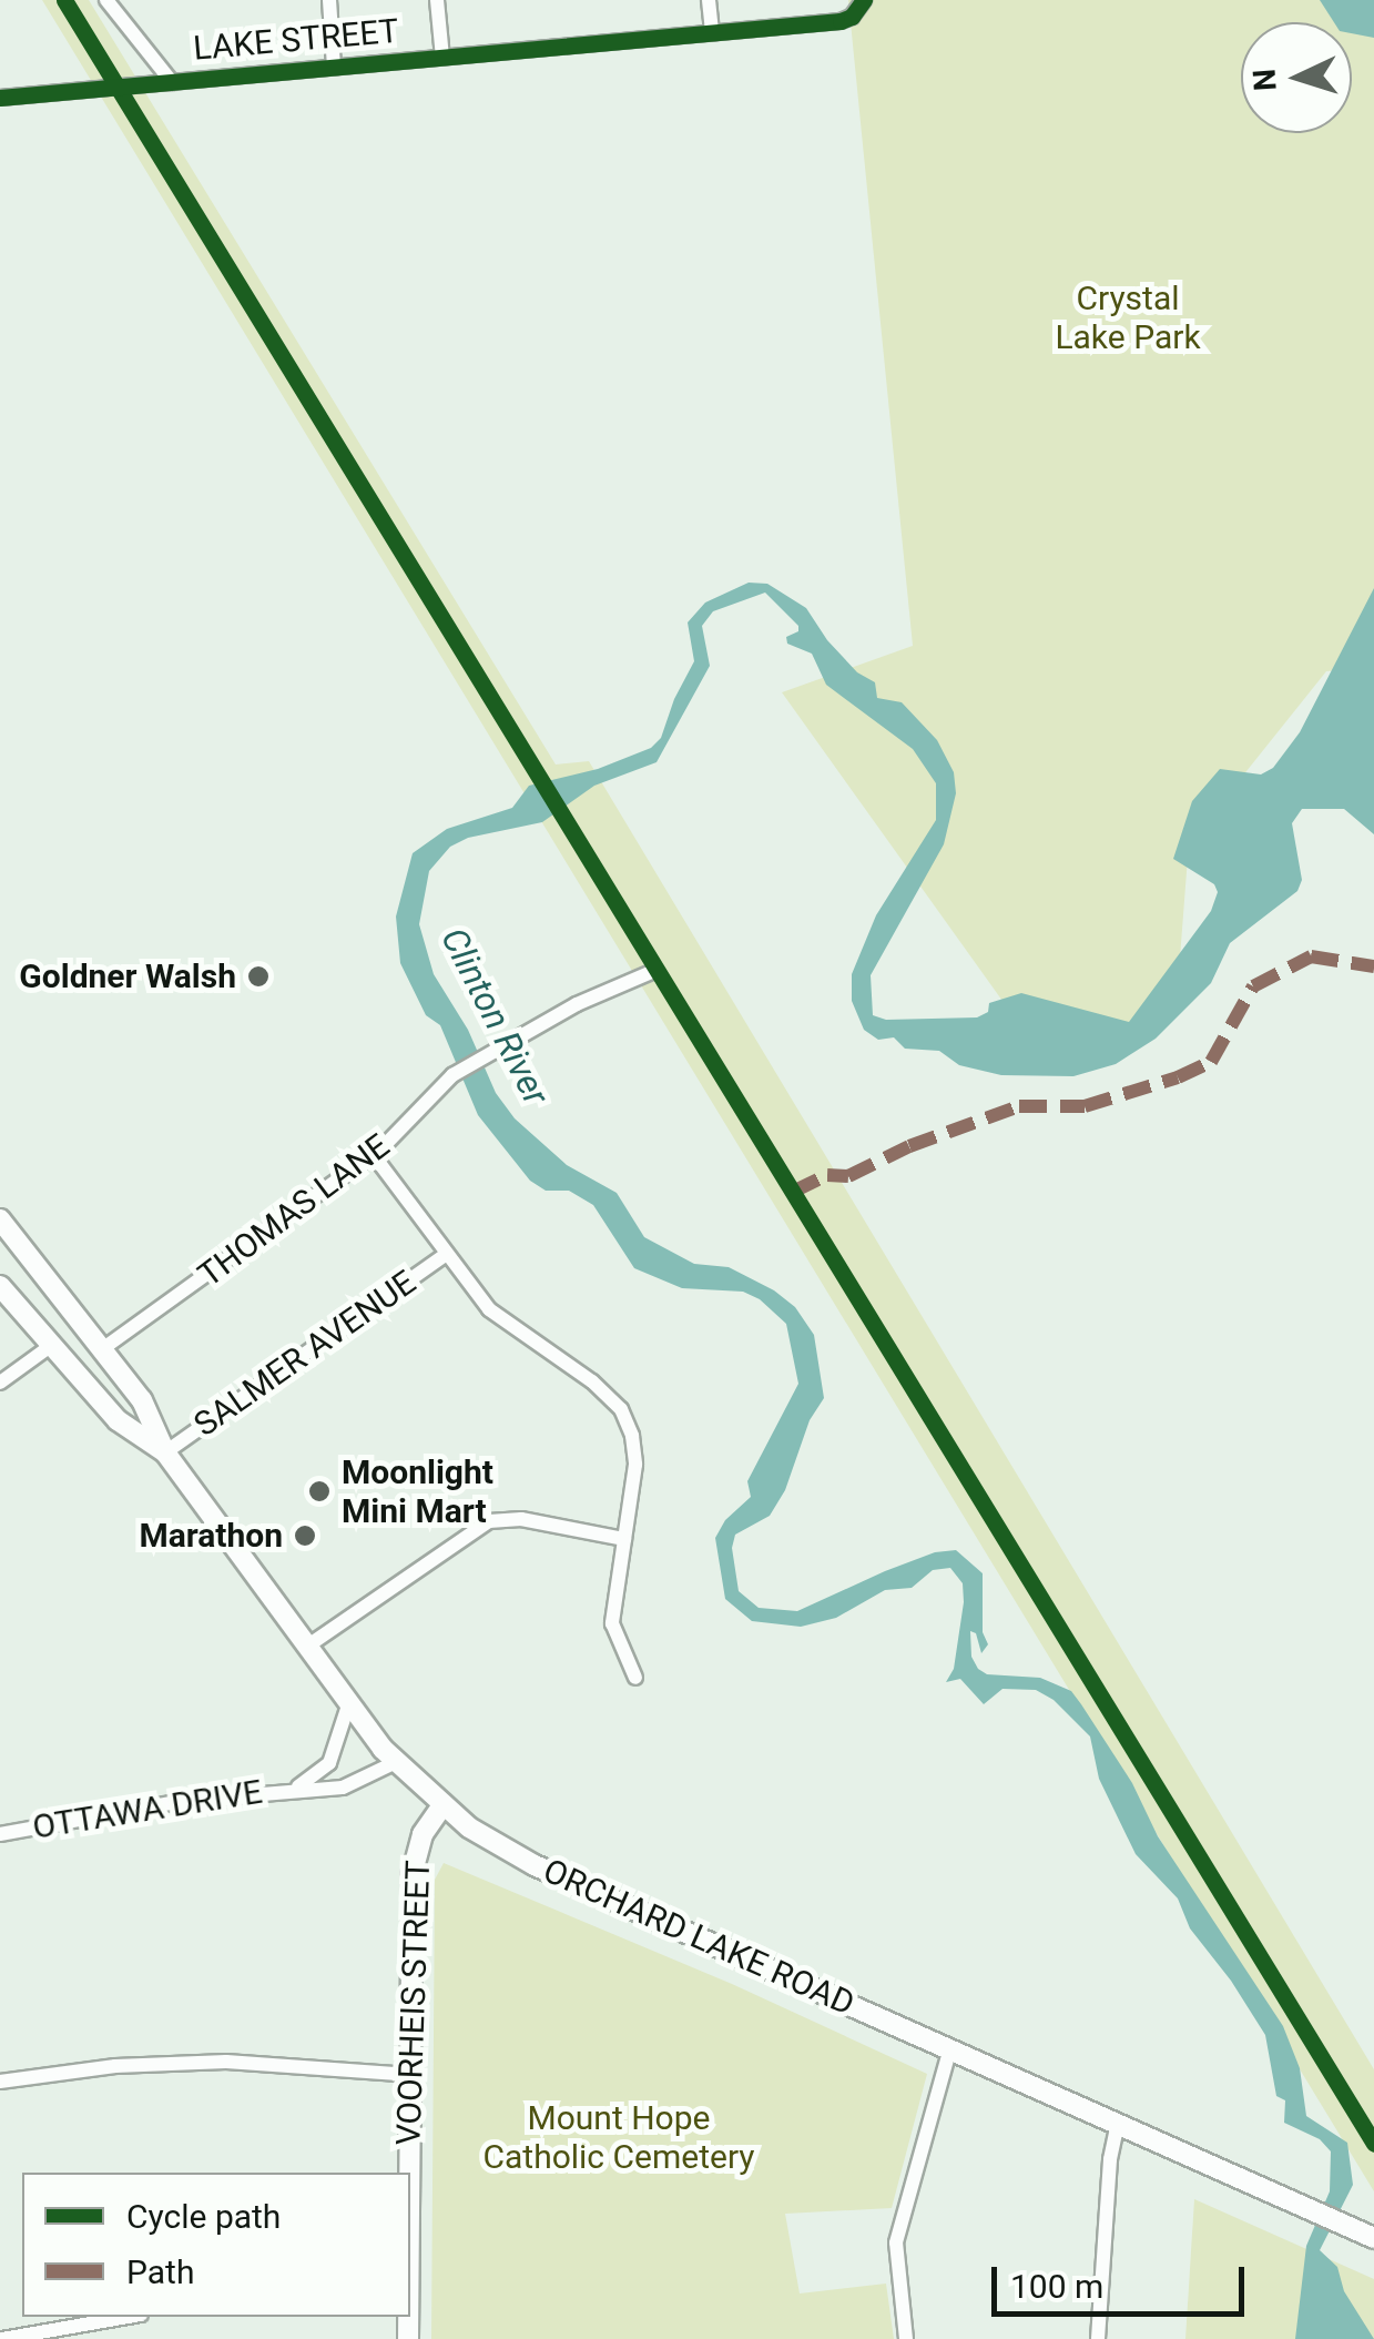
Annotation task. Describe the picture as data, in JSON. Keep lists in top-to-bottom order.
{
  "streets": {
    "main road": ["ORCHARD LAKE ROAD", "VOORHEIS STREET"],
    "street": [
      "LAKE STREET",
      "THOMAS LANE",
      "SALMER AVENUE",
      "OTTAWA DRIVE"
    ]
  },
  "crossings": [
    ["THOMAS LANE", "ORCHARD LAKE ROAD"],
    ["SALMER AVENUE", "ORCHARD LAKE ROAD"],
    ["OTTAWA DRIVE", "ORCHARD LAKE ROAD"],
    ["ORCHARD LAKE ROAD", "VOORHEIS STREET"]
  ],
  "water": ["Clinton River"],
  "parks": ["Crystal Lake Park", "Mount Hope Catholic Cemetery"],
  "places": ["Goldner Walsh", "Moonlight Mini Mart", "Marathon"],
  "legend": ["Cycle path", "Path"],
  "scale_bar": "100 m",
  "north": "left"
}
